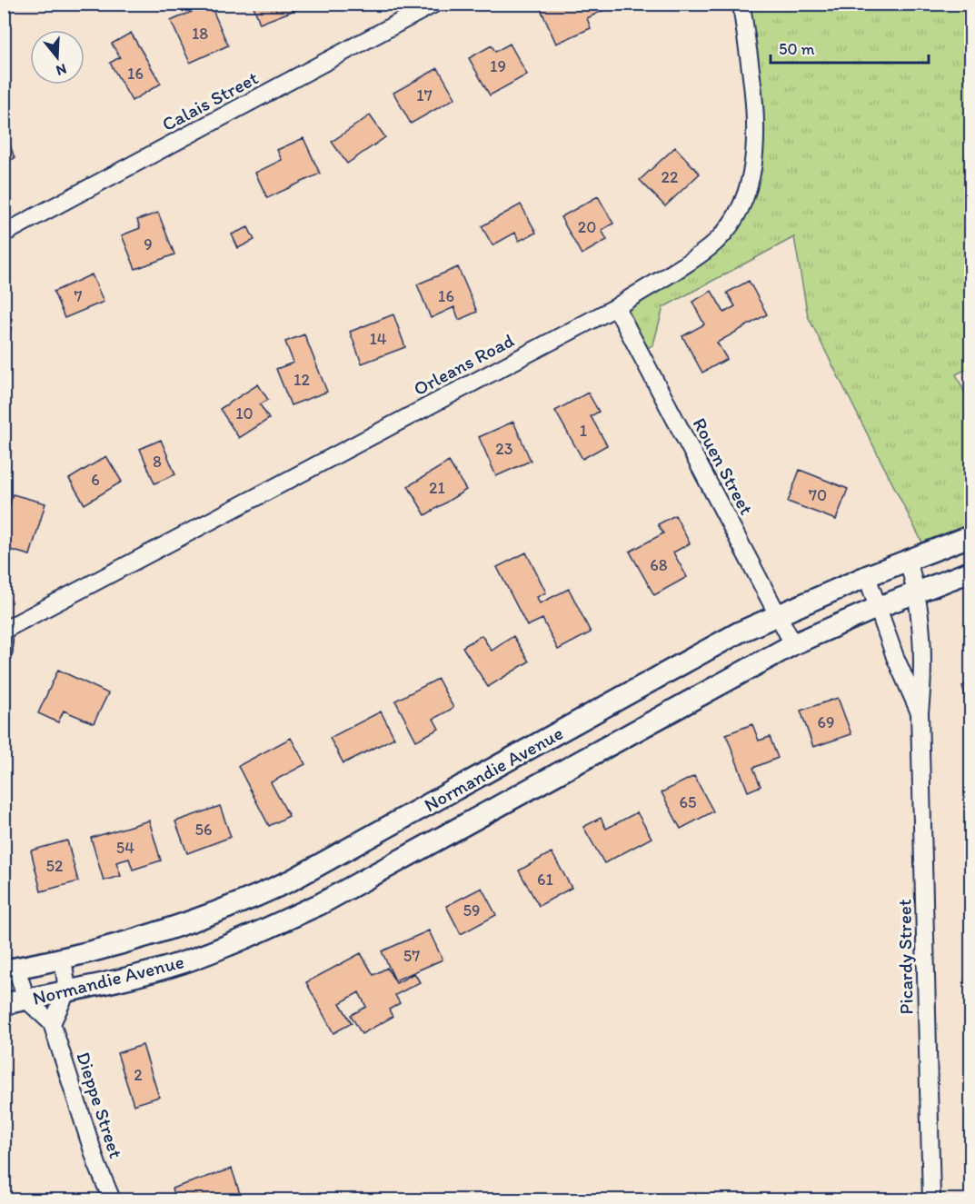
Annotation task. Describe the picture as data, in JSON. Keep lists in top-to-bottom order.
{
  "streets": {
    "street": [
      "Calais Street",
      "Orleans Road",
      "Rouen Street",
      "Normandie Avenue",
      "Picardy Street",
      "Dieppe Street"
    ]
  },
  "crossings": [
    ["Orleans Road", "Rouen Street"],
    ["Rouen Street", "Normandie Avenue"],
    ["Normandie Avenue", "Picardy Street"],
    ["Normandie Avenue", "Dieppe Street"]
  ],
  "house_numbers": [
    "18",
    "19",
    "16",
    "17",
    "22",
    "20",
    "9",
    "7",
    "16",
    "14",
    "12",
    "10",
    "1",
    "23",
    "8",
    "6",
    "21",
    "70",
    "68",
    "69",
    "65",
    "56",
    "54",
    "52",
    "61",
    "59",
    "57",
    "2"
  ],
  "scale_bar": "50 m",
  "north": "bottom"
}
